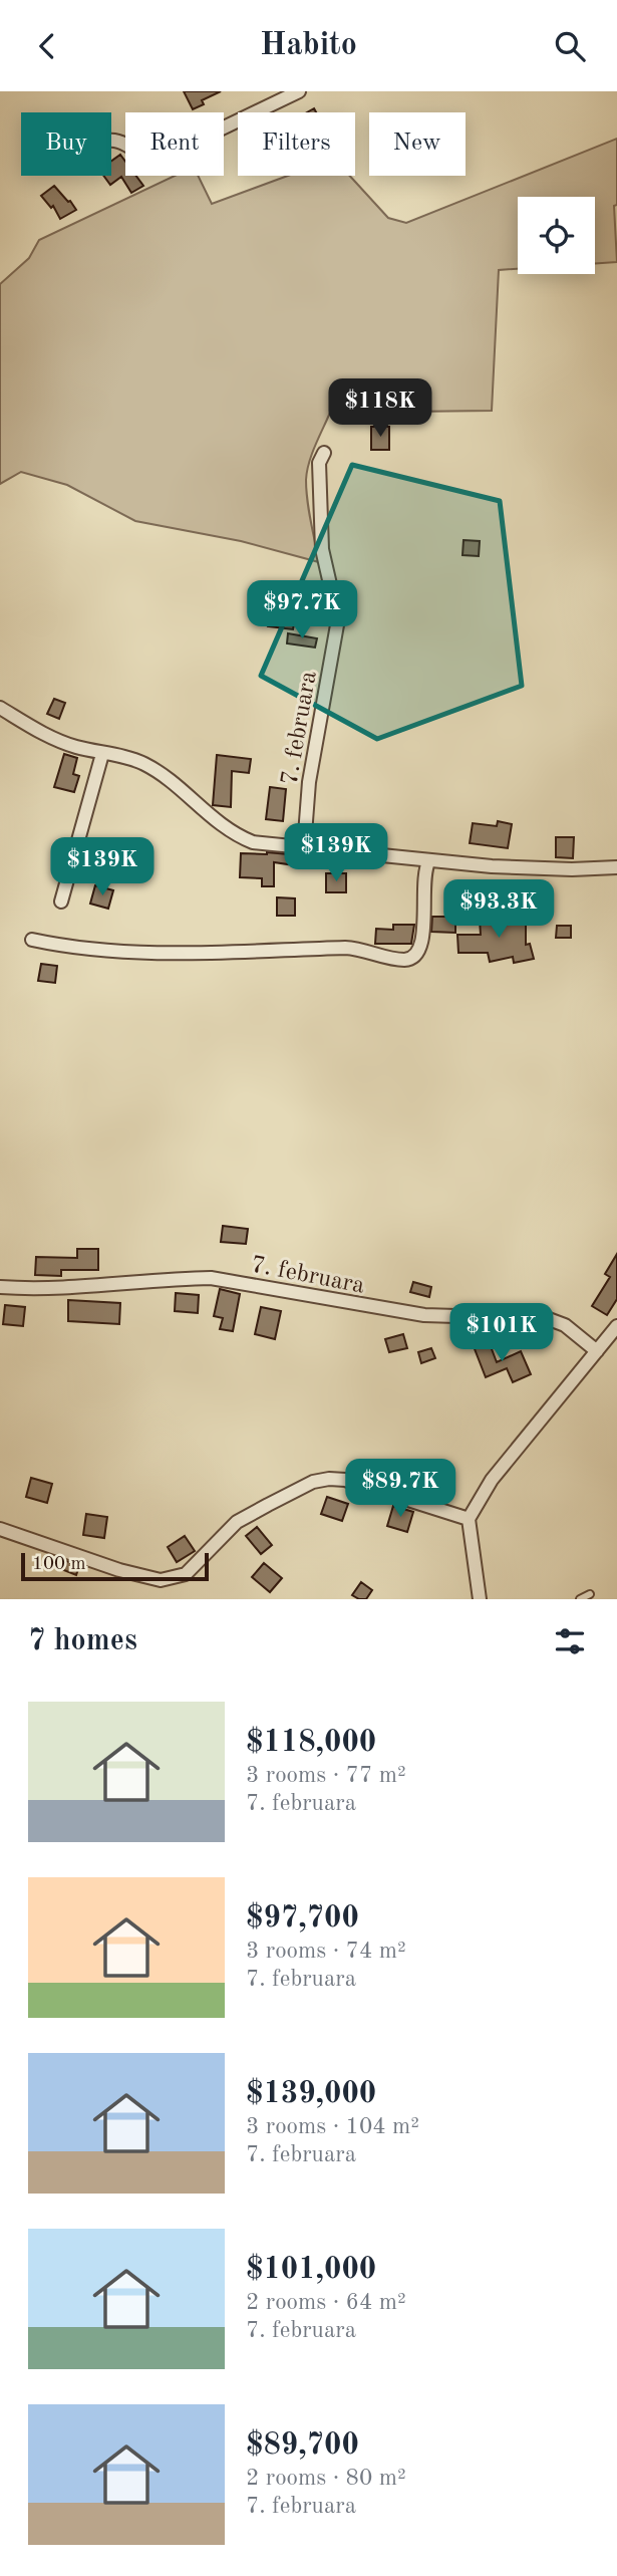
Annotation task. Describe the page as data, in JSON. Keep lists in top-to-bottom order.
{
  "streets": {
    "street": ["7. februara"]
  },
  "scale_bar": "100 m",
  "page": {
    "header": "Habito",
    "chip": [
      "Buy",
      "Rent",
      "Filters",
      "New"
    ],
    "price": [
      "$118K",
      "$97.7K",
      "$139K",
      "$139K",
      "$93.3K",
      "$101K",
      "$89.7K"
    ],
    "scale": "100 m",
    "heading": "7 homes",
    "list": [
      {
        "name": "$118,000",
        "note": "3 rooms · 77 m² · 7. februara"
      },
      {
        "name": "$97,700",
        "note": "3 rooms · 74 m² · 7. februara"
      },
      {
        "name": "$139,000",
        "note": "3 rooms · 104 m² · 7. februara"
      },
      {
        "name": "$101,000",
        "note": "2 rooms · 64 m² · 7. februara"
      },
      {
        "name": "$89,700",
        "note": "2 rooms · 80 m² · 7. februara"
      }
    ]
  }
}
